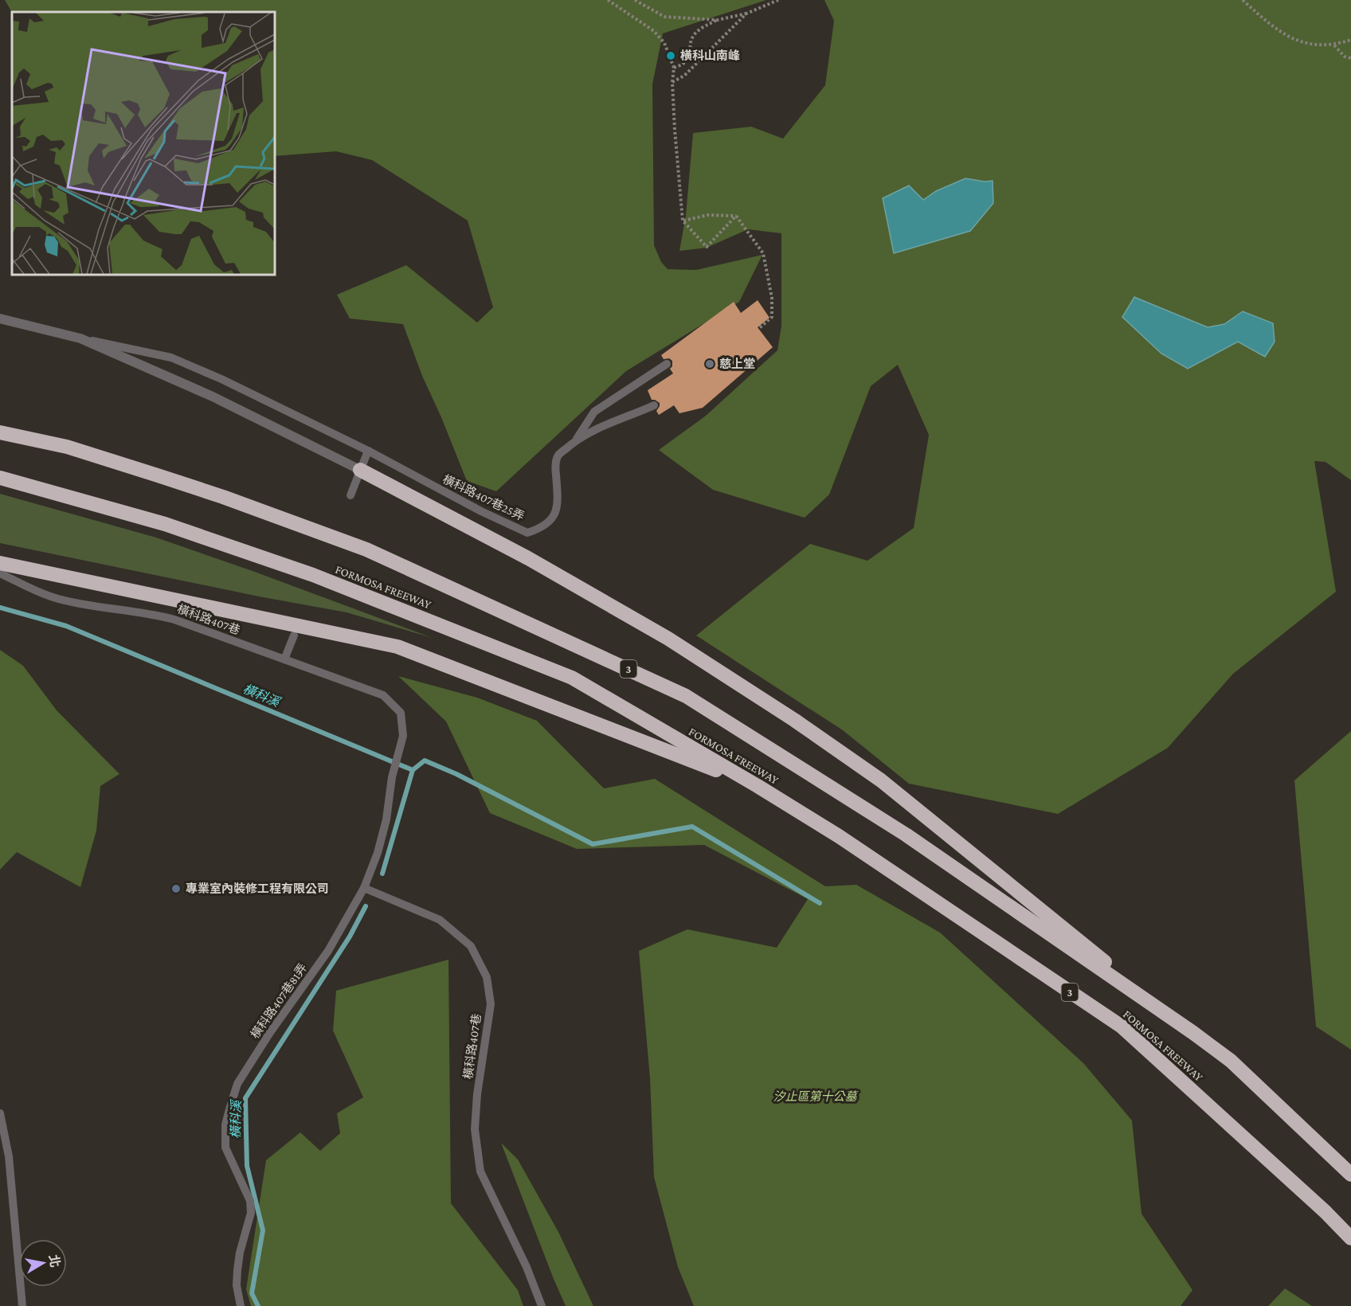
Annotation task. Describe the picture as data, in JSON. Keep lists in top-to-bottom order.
{
  "streets": {
    "highway": ["FORMOSA FREEWAY", "3"],
    "lane": ["橫科路407巷25弄", "橫科路407巷", "橫科路407巷81弄"]
  },
  "crossings": [
    ["橫科路407巷", "橫科路407巷81弄"]
  ],
  "water": ["橫科溪"],
  "parks": ["汐止區第十公墓"],
  "places": ["橫科山南峰", "慈上堂", "專業室內裝修工程有限公司"],
  "north": "right"
}
